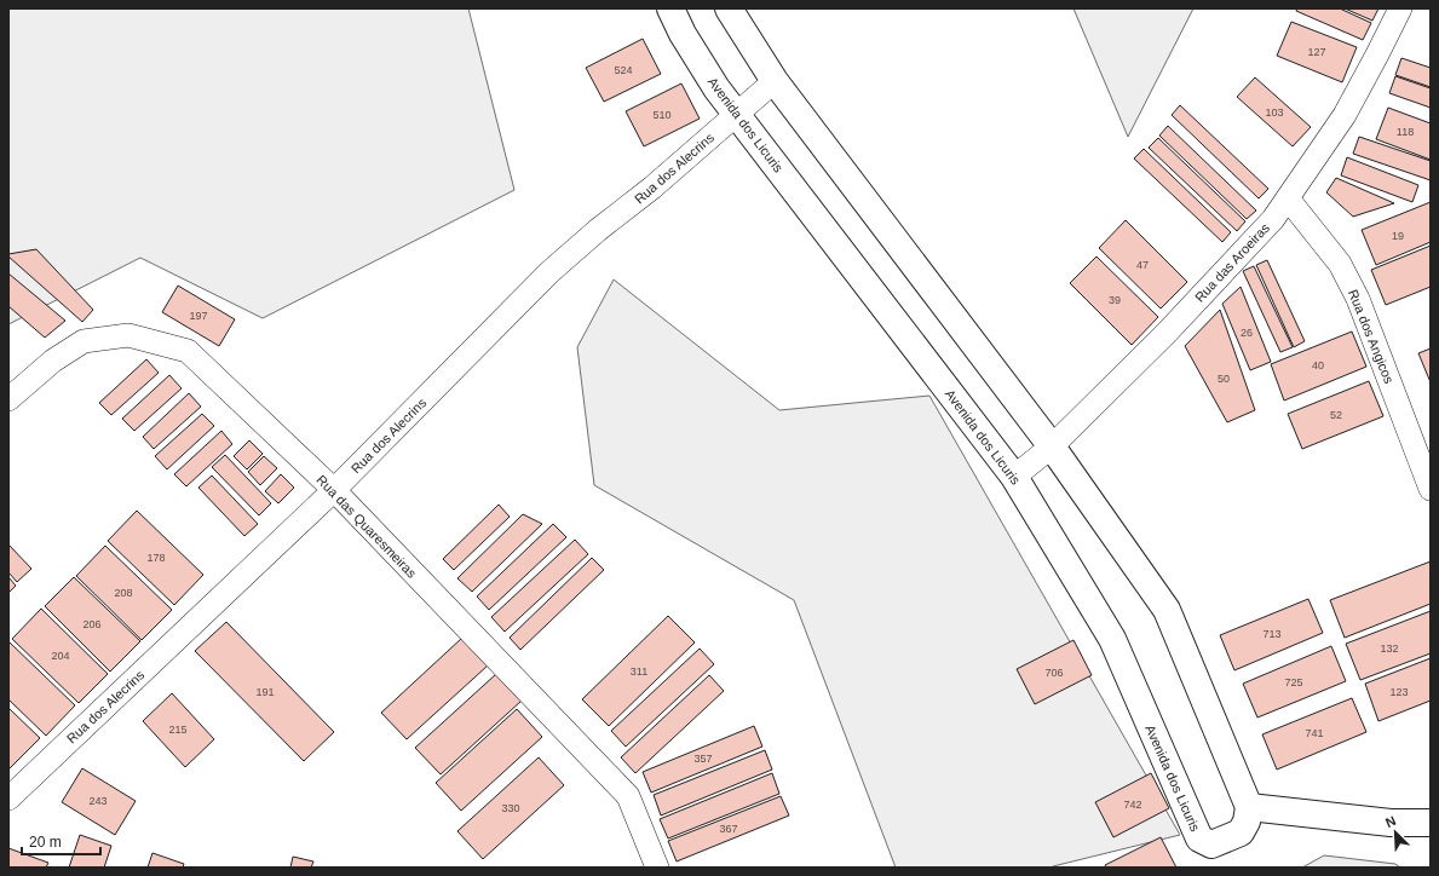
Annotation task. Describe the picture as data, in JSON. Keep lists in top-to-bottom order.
{
  "streets": {
    "street": [
      "Avenida dos Licuris",
      "Rua dos Alecrins",
      "Rua das Aroeiras",
      "Rua dos Angicos",
      "Rua das Quaresmeiras"
    ]
  },
  "crossings": [
    ["Avenida dos Licuris", "Rua dos Alecrins"],
    ["Avenida dos Licuris", "Rua das Aroeiras"],
    ["Rua dos Alecrins", "Rua das Quaresmeiras"],
    ["Rua das Aroeiras", "Rua dos Angicos"]
  ],
  "house_numbers": [
    "127",
    "524",
    "103",
    "510",
    "118",
    "19",
    "47",
    "39",
    "197",
    "26",
    "40",
    "50",
    "52",
    "178",
    "208",
    "206",
    "713",
    "132",
    "204",
    "311",
    "706",
    "725",
    "191",
    "123",
    "215",
    "741",
    "357",
    "243",
    "742",
    "330",
    "367"
  ],
  "scale_bar": "20 m",
  "north": "top left"
}
